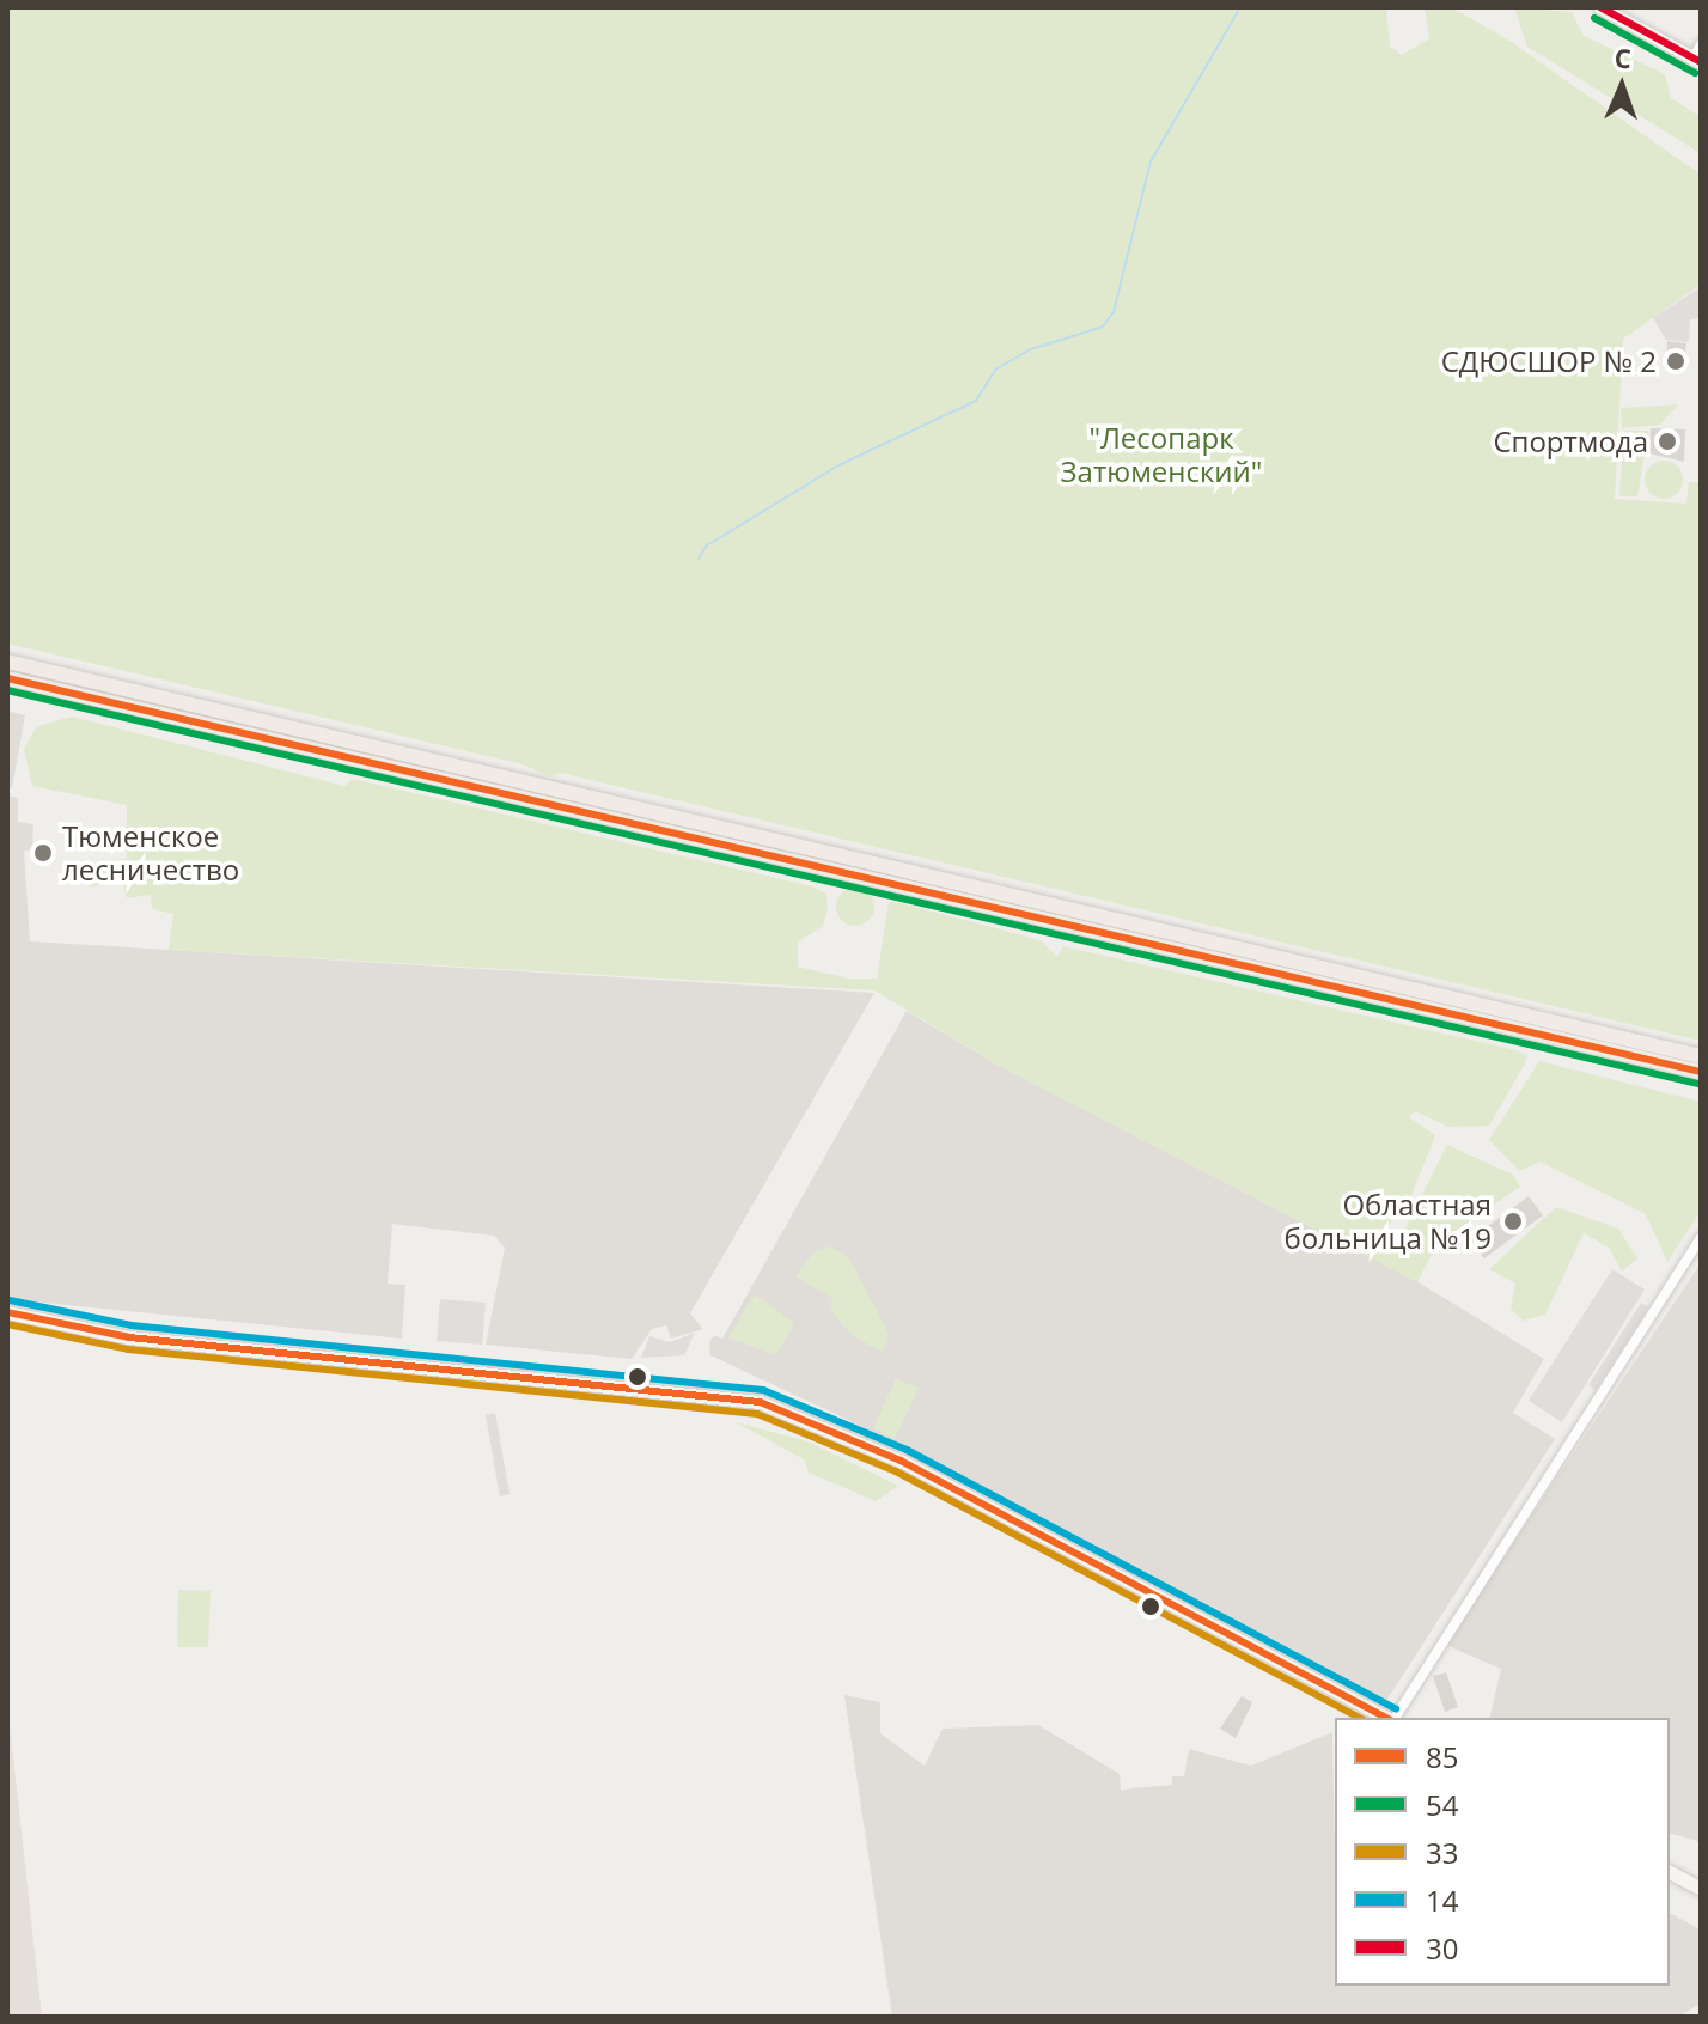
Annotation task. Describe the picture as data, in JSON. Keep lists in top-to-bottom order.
{
  "parks": ["\"Лесопарк Затюменский\""],
  "places": [
    "СДЮСШОР № 2",
    "Спортмода",
    "Тюменское лесничество",
    "Областная больница №19"
  ],
  "lines": [
    "transit line 30",
    "transit line 54",
    "transit line 85",
    "transit line 14",
    "transit line 33"
  ],
  "legend": [
    "85",
    "54",
    "33",
    "14",
    "30"
  ],
  "north": "top"
}
